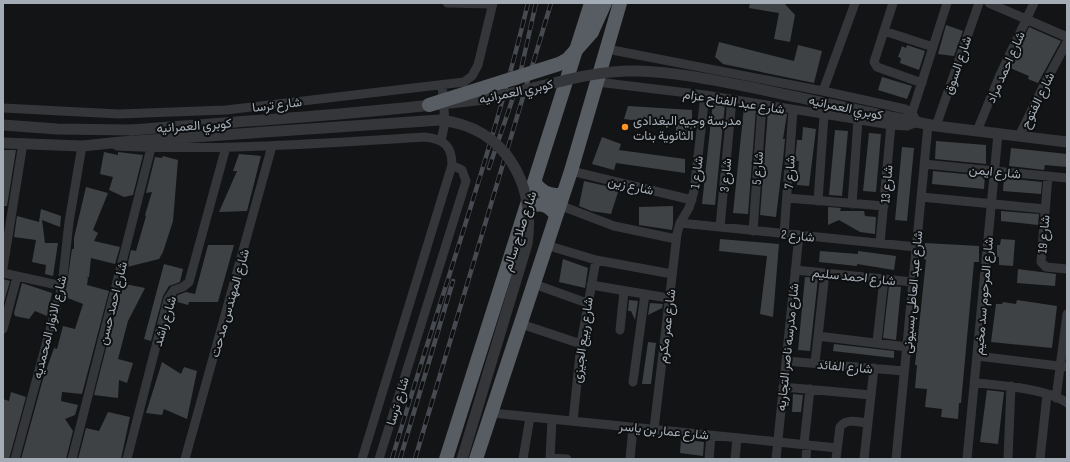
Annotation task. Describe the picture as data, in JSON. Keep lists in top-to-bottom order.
{
  "streets": {
    "highway": ["شارع صلاح سالم"],
    "street": [
      "شارع السوق",
      "شارع احمد مراد",
      "كوبري العمرانيه",
      "شارع الفتوح",
      "شارع عبد الفتاح عزام",
      "شارع ترسا",
      "شارع 5",
      "شارع ايمن",
      "شارع 1",
      "شارع 7",
      "شارع 3",
      "شارع 13",
      "شارع زين",
      "شارع 19",
      "شارع 2",
      "شارع احمد سليم",
      "شارع عبد العاطى بسيونى",
      "شارع المرحوم سد مخيم",
      "شارع احمد حسن",
      "شارع المهندس مدحت",
      "شارع راشد",
      "شارع عمر مكرم",
      "شارع الانوار المحمديه",
      "شارع ربيع الجيزى",
      "شارع مدرسه ناصر التجاريه",
      "شارع الفائد",
      "شارع عمار بن ياسر"
    ]
  },
  "crossings": [
    ["شارع السوق", "شارع عبد الفتاح عزام"],
    ["شارع السوق", "شارع عبد العاطى بسيونى"],
    ["شارع احمد مراد", "شارع عبد الفتاح عزام"],
    ["كوبري العمرانيه", "شارع عبد الفتاح عزام"],
    ["كوبري العمرانيه", "شارع 13"],
    ["شارع الفتوح", "شارع عبد الفتاح عزام"],
    ["شارع عبد الفتاح عزام", "شارع 5"],
    ["شارع عبد الفتاح عزام", "شارع 1"],
    ["شارع عبد الفتاح عزام", "شارع 7"],
    ["شارع عبد الفتاح عزام", "شارع 3"],
    ["شارع عبد الفتاح عزام", "شارع 13"],
    ["شارع عبد الفتاح عزام", "شارع عبد العاطى بسيونى"],
    ["شارع عبد الفتاح عزام", "شارع المرحوم سد مخيم"],
    ["شارع 5", "شارع 2"],
    ["شارع ايمن", "شارع 19"],
    ["شارع ايمن", "شارع عبد العاطى بسيونى"],
    ["شارع ايمن", "شارع المرحوم سد مخيم"],
    ["شارع 1", "شارع زين"],
    ["شارع 1", "شارع 2"],
    ["شارع 1", "شارع عمر مكرم"],
    ["شارع 7", "شارع 2"],
    ["شارع 3", "شارع 2"],
    ["شارع 13", "شارع 2"],
    ["شارع 2", "شارع عبد العاطى بسيونى"],
    ["شارع 2", "شارع عمر مكرم"],
    ["شارع 2", "شارع مدرسه ناصر التجاريه"],
    ["شارع احمد سليم", "شارع عبد العاطى بسيونى"],
    ["شارع احمد سليم", "شارع مدرسه ناصر التجاريه"],
    ["شارع عبد العاطى بسيونى", "شارع الفائد"],
    ["شارع عمر مكرم", "شارع عمار بن ياسر"],
    ["شارع ربيع الجيزى", "شارع عمار بن ياسر"],
    ["شارع مدرسه ناصر التجاريه", "شارع الفائد"],
    ["شارع مدرسه ناصر التجاريه", "شارع عمار بن ياسر"]
  ],
  "places": ["مدرسة وجيه البغدادى الثانوية بنات"]
}
